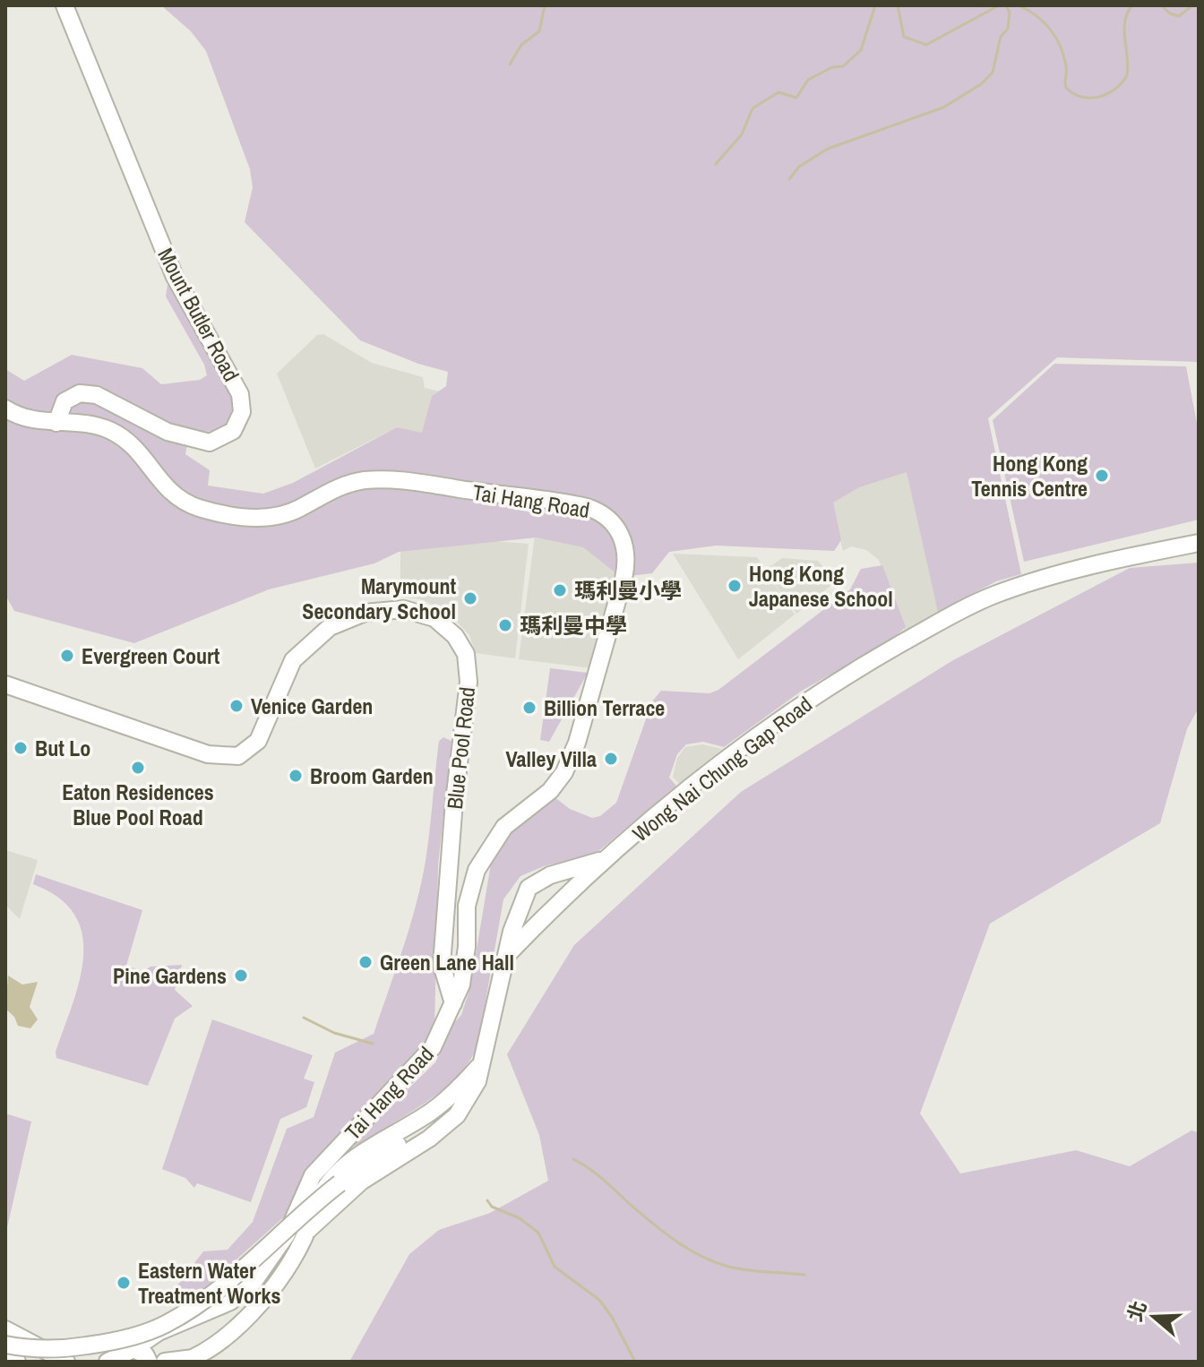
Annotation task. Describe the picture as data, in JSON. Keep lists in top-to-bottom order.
{
  "streets": {
    "main road": [
      "Mount Butler Road",
      "Tai Hang Road",
      "Blue Pool Road",
      "Wong Nai Chung Gap Road"
    ]
  },
  "crossings": [
    ["Mount Butler Road", "Tai Hang Road"],
    ["Tai Hang Road", "Blue Pool Road"]
  ],
  "places": [
    "Hong Kong Tennis Centre",
    "Hong Kong Japanese School",
    "瑪利曼小學",
    "Marymount Secondary School",
    "瑪利曼中學",
    "Evergreen Court",
    "Venice Garden",
    "Billion Terrace",
    "But Lo",
    "Valley Villa",
    "Eaton Residences Blue Pool Road",
    "Broom Garden",
    "Green Lane Hall",
    "Pine Gardens",
    "Eastern Water Treatment Works"
  ],
  "north": "left"
}
